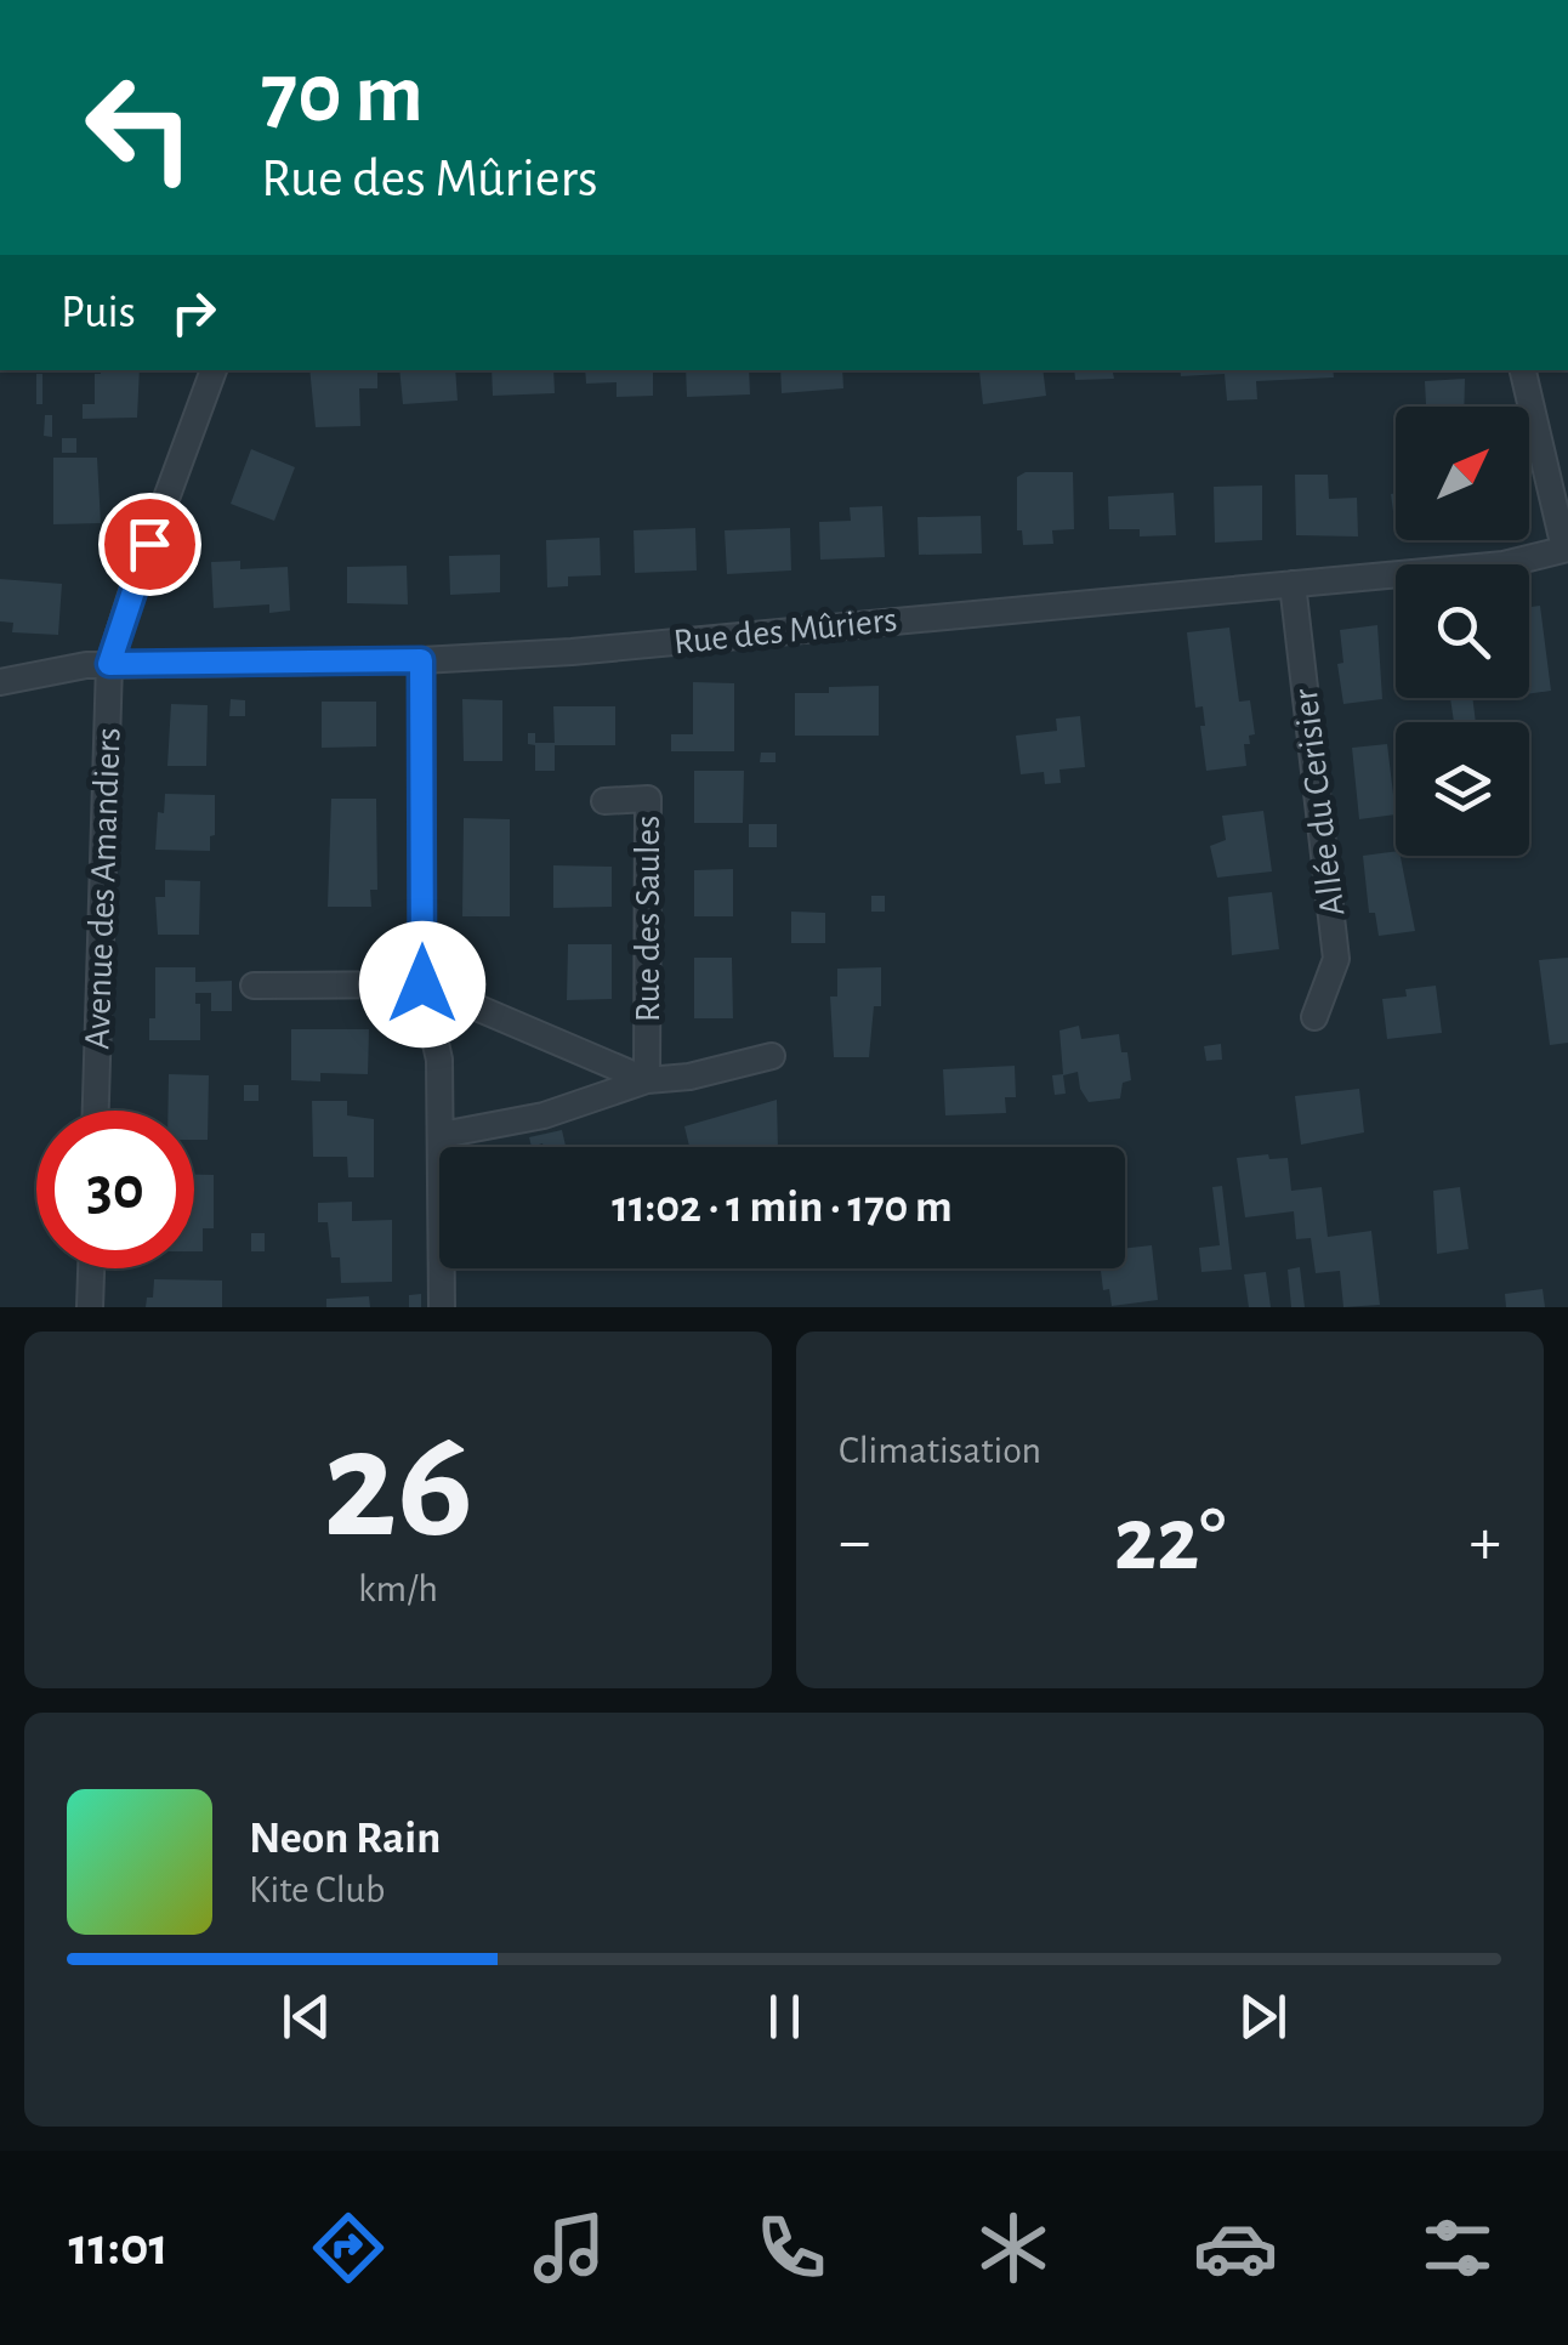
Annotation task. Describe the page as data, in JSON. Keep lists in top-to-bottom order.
{
  "streets": {
    "street": [
      "Rue des Mûriers",
      "Allée du Cerisier",
      "Avenue des Amandiers",
      "Rue des Saules"
    ]
  },
  "crossings": [
    ["Rue des Mûriers", "Allée du Cerisier"],
    ["Rue des Mûriers", "Avenue des Amandiers"]
  ],
  "north": "top right",
  "page": {
    "turn": ["70 m", "Rue des Mûriers"],
    "then": "Puis",
    "limit": "30",
    "trip": "11:02 · 1 min · 170 m",
    "tile": [
      ["26", "km/h"],
      "Climatisation"
    ],
    "heat": ["−", "22°", "+"],
    "song": ["Neon Rain", "Kite Club"],
    "tabs": "11:01"
  }
}
